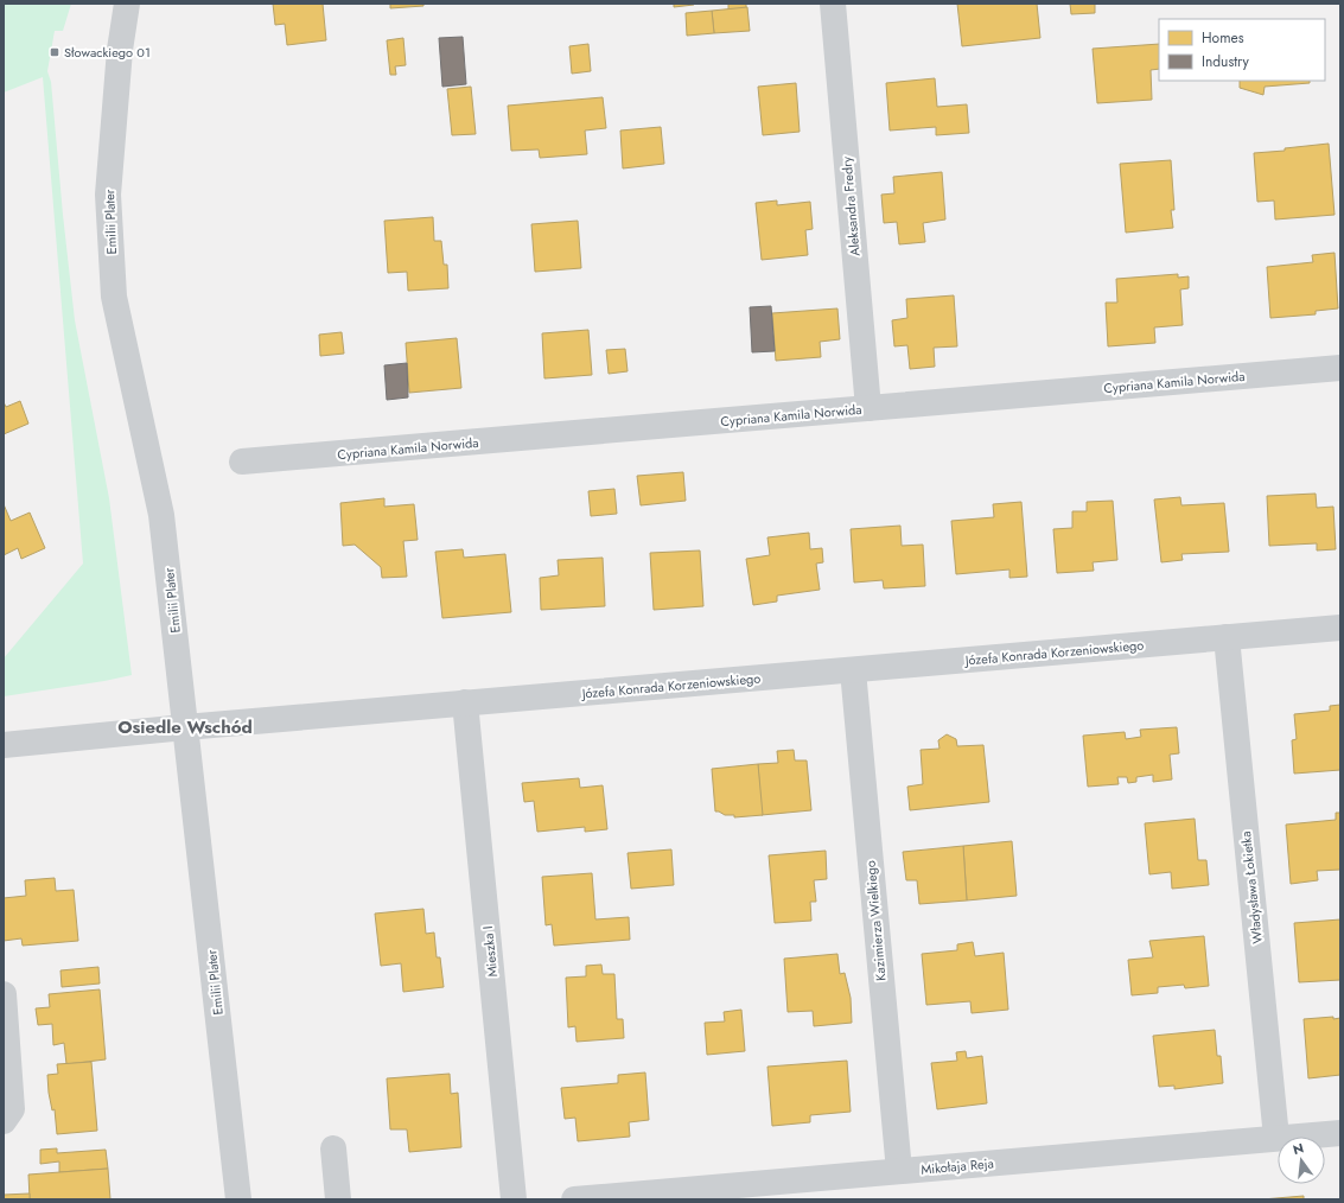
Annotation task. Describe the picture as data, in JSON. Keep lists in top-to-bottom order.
{
  "streets": {
    "street": [
      "Aleksandra Fredry",
      "Emilii Plater",
      "Cypriana Kamila Norwida",
      "Józefa Konrada Korzeniowskiego",
      "Władysława Łokietka",
      "Kazimierza Wielkiego",
      "Mieszka I",
      "Mikołaja Reja"
    ]
  },
  "crossings": [
    ["Aleksandra Fredry", "Cypriana Kamila Norwida"],
    ["Emilii Plater", "Józefa Konrada Korzeniowskiego"],
    ["Józefa Konrada Korzeniowskiego", "Władysława Łokietka"],
    ["Józefa Konrada Korzeniowskiego", "Kazimierza Wielkiego"],
    ["Józefa Konrada Korzeniowskiego", "Mieszka I"],
    ["Władysława Łokietka", "Mikołaja Reja"],
    ["Kazimierza Wielkiego", "Mikołaja Reja"]
  ],
  "districts": ["Osiedle Wschód"],
  "places": {
    "transit": ["Słowackiego 01"]
  },
  "legend": ["Homes", "Industry"],
  "north": "top"
}
